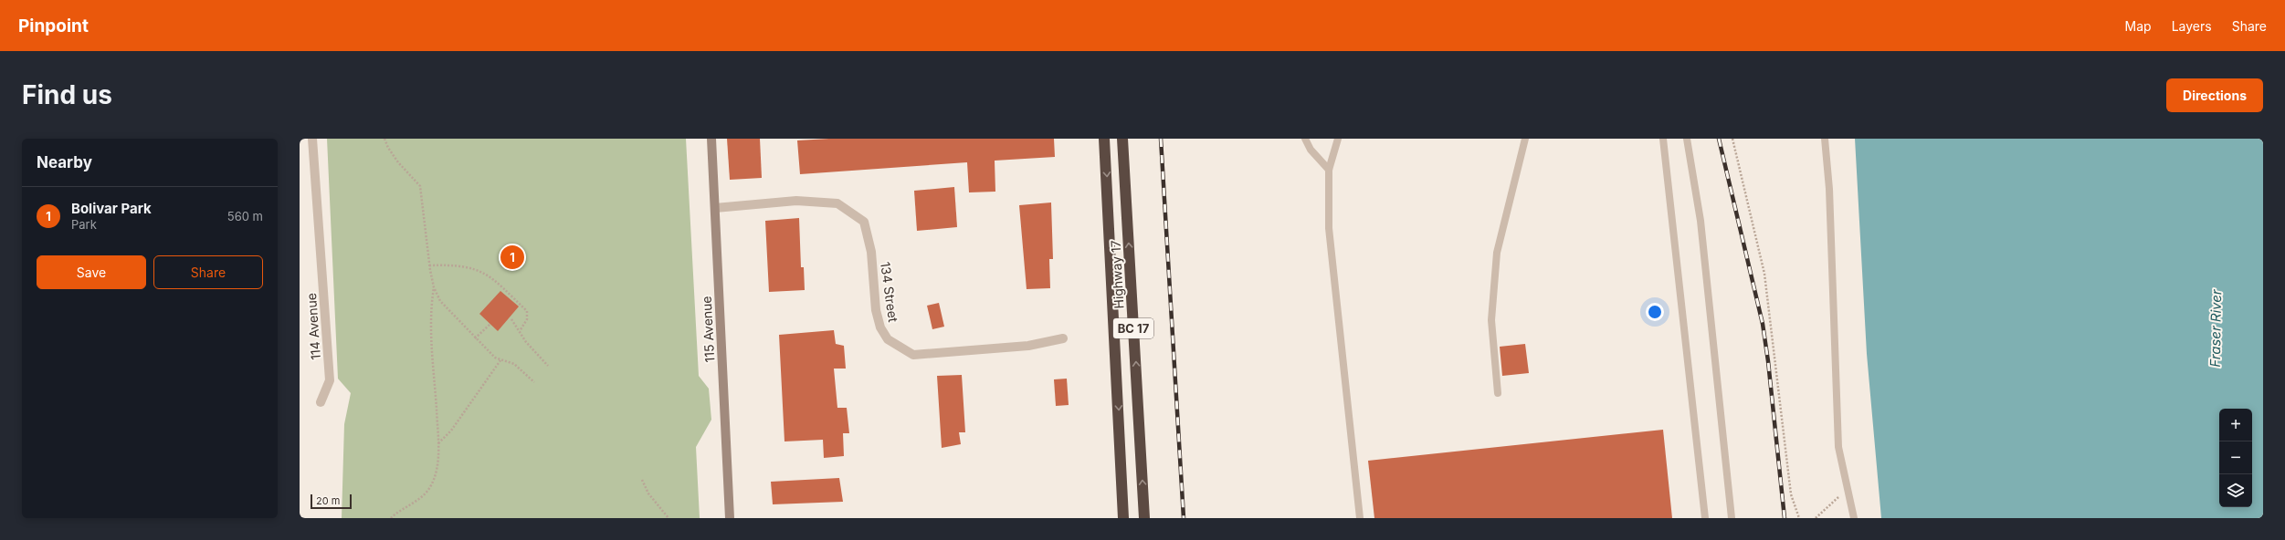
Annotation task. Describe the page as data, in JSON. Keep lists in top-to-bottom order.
{
  "streets": {
    "highway": ["Highway 17", "BC 17"],
    "street": ["134 Street", "114 Avenue", "115 Avenue"]
  },
  "crossings": [
    ["134 Street", "115 Avenue"]
  ],
  "water": ["Fraser River"],
  "scale_bar": "20 m",
  "page": {
    "header": "Pinpoint",
    "nav": ["Map", "Layers", "Share"],
    "buttons": [
      "Directions",
      ["Save", "Share"]
    ],
    "title": "Find us",
    "heading": "Nearby",
    "list": [
      {
        "mark": "1",
        "name": "Bolivar Park",
        "note": "Park",
        "value": "560 m"
      }
    ],
    "pins": "1",
    "map_buttons": ["+", "−"],
    "scale": "20 m"
  }
}
